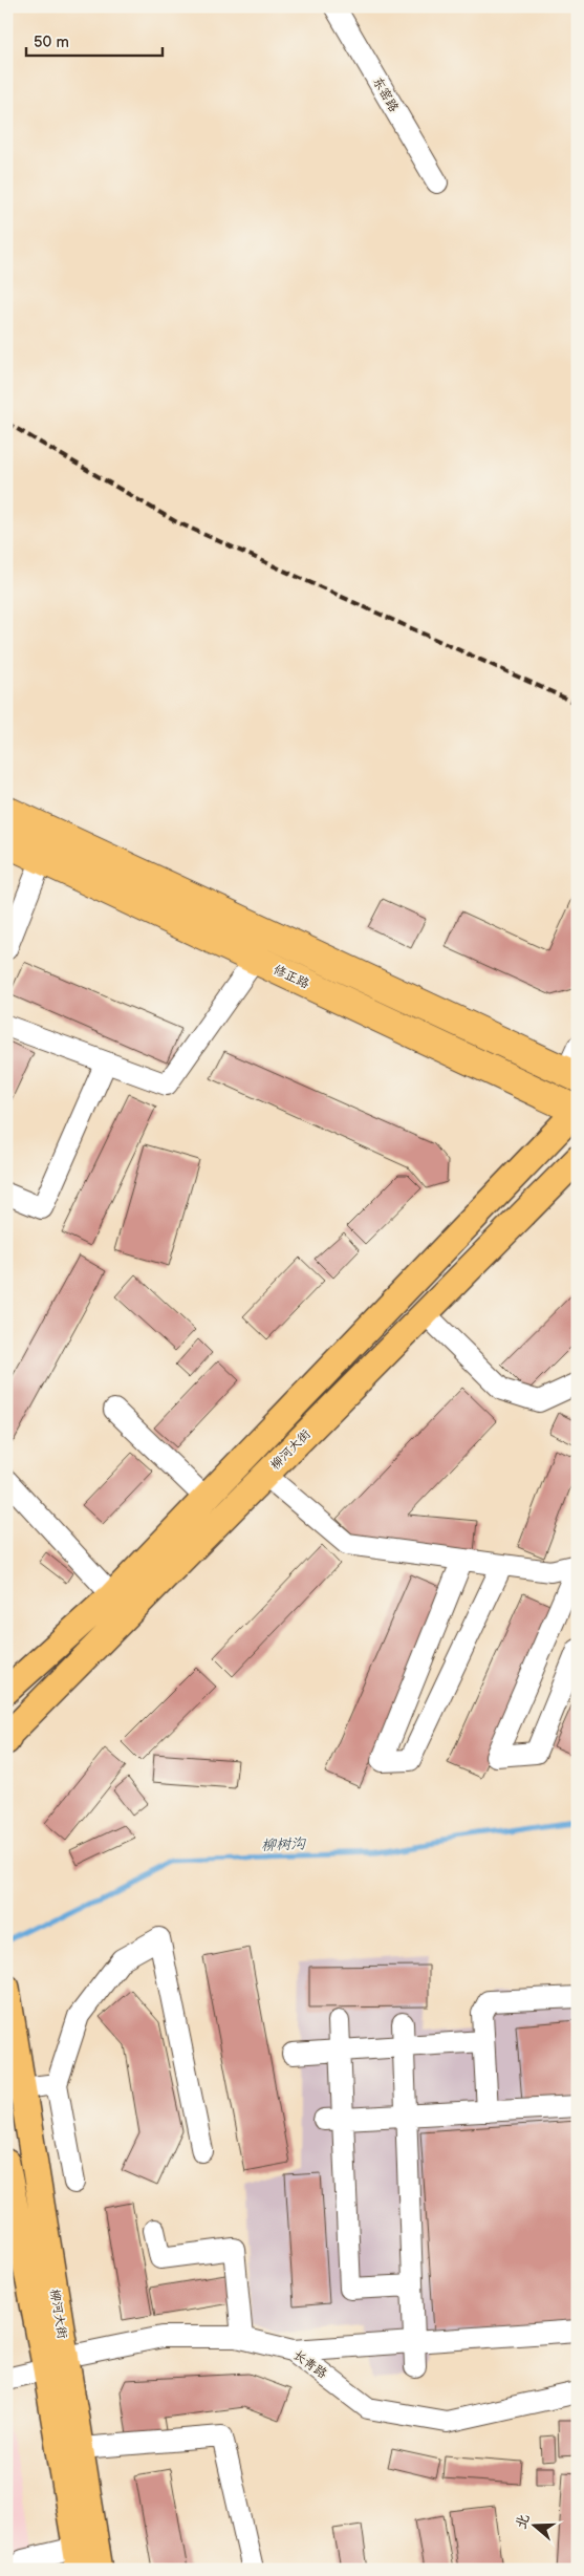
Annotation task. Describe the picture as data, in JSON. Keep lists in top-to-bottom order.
{
  "streets": {
    "highway": ["修正路"],
    "main road": ["柳河大街"],
    "street": ["东窑路", "长青路"]
  },
  "crossings": [
    ["修正路", "柳河大街"],
    ["柳河大街", "长青路"]
  ],
  "water": ["柳树沟"],
  "scale_bar": "50 m",
  "north": "left"
}
